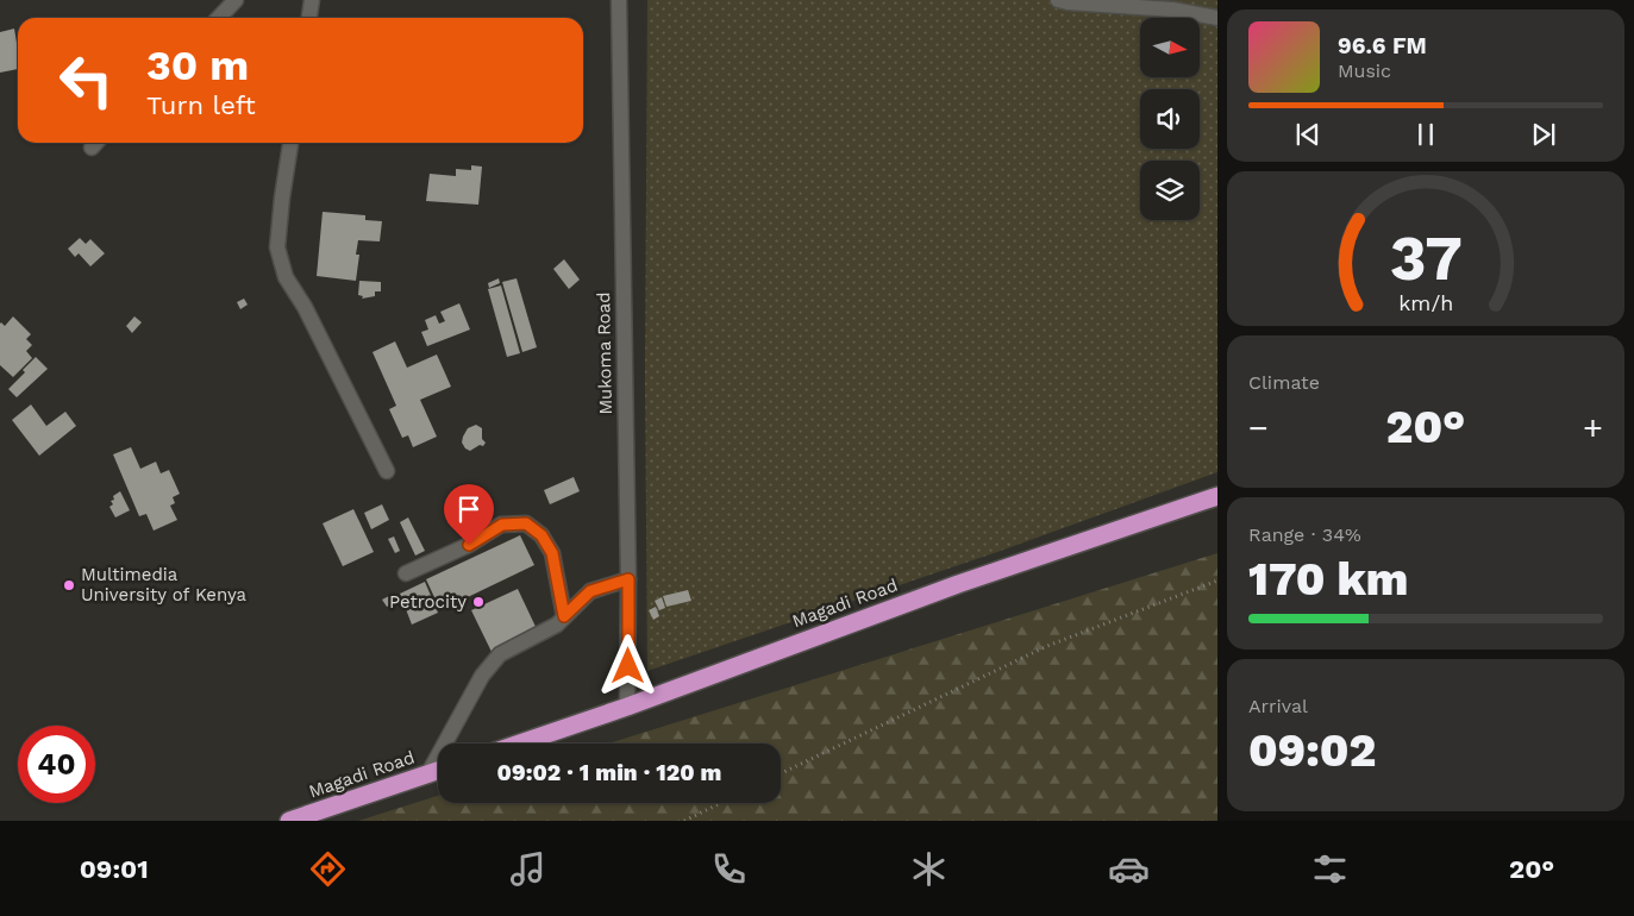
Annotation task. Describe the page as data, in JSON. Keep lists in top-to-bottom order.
{
  "streets": {
    "highway": ["Magadi Road"],
    "street": ["Mukoma Road"]
  },
  "crossings": [
    ["Mukoma Road", "Magadi Road"]
  ],
  "places": ["Multimedia University of Kenya", "Petrocity"],
  "north": "right",
  "page": {
    "turn": ["30 m", "Turn left"],
    "song": ["96.6 FM", "Music"],
    "tile": [
      "Climate",
      ["Range · 34%", "170 km"],
      ["Arrival", "09:02"]
    ],
    "heat": ["−", "20°", "+"],
    "limit": "40",
    "trip": "09:02 · 1 min · 120 m",
    "tabs": ["09:01", "20°"],
    "gauge": ["37", "km/h"]
  }
}
